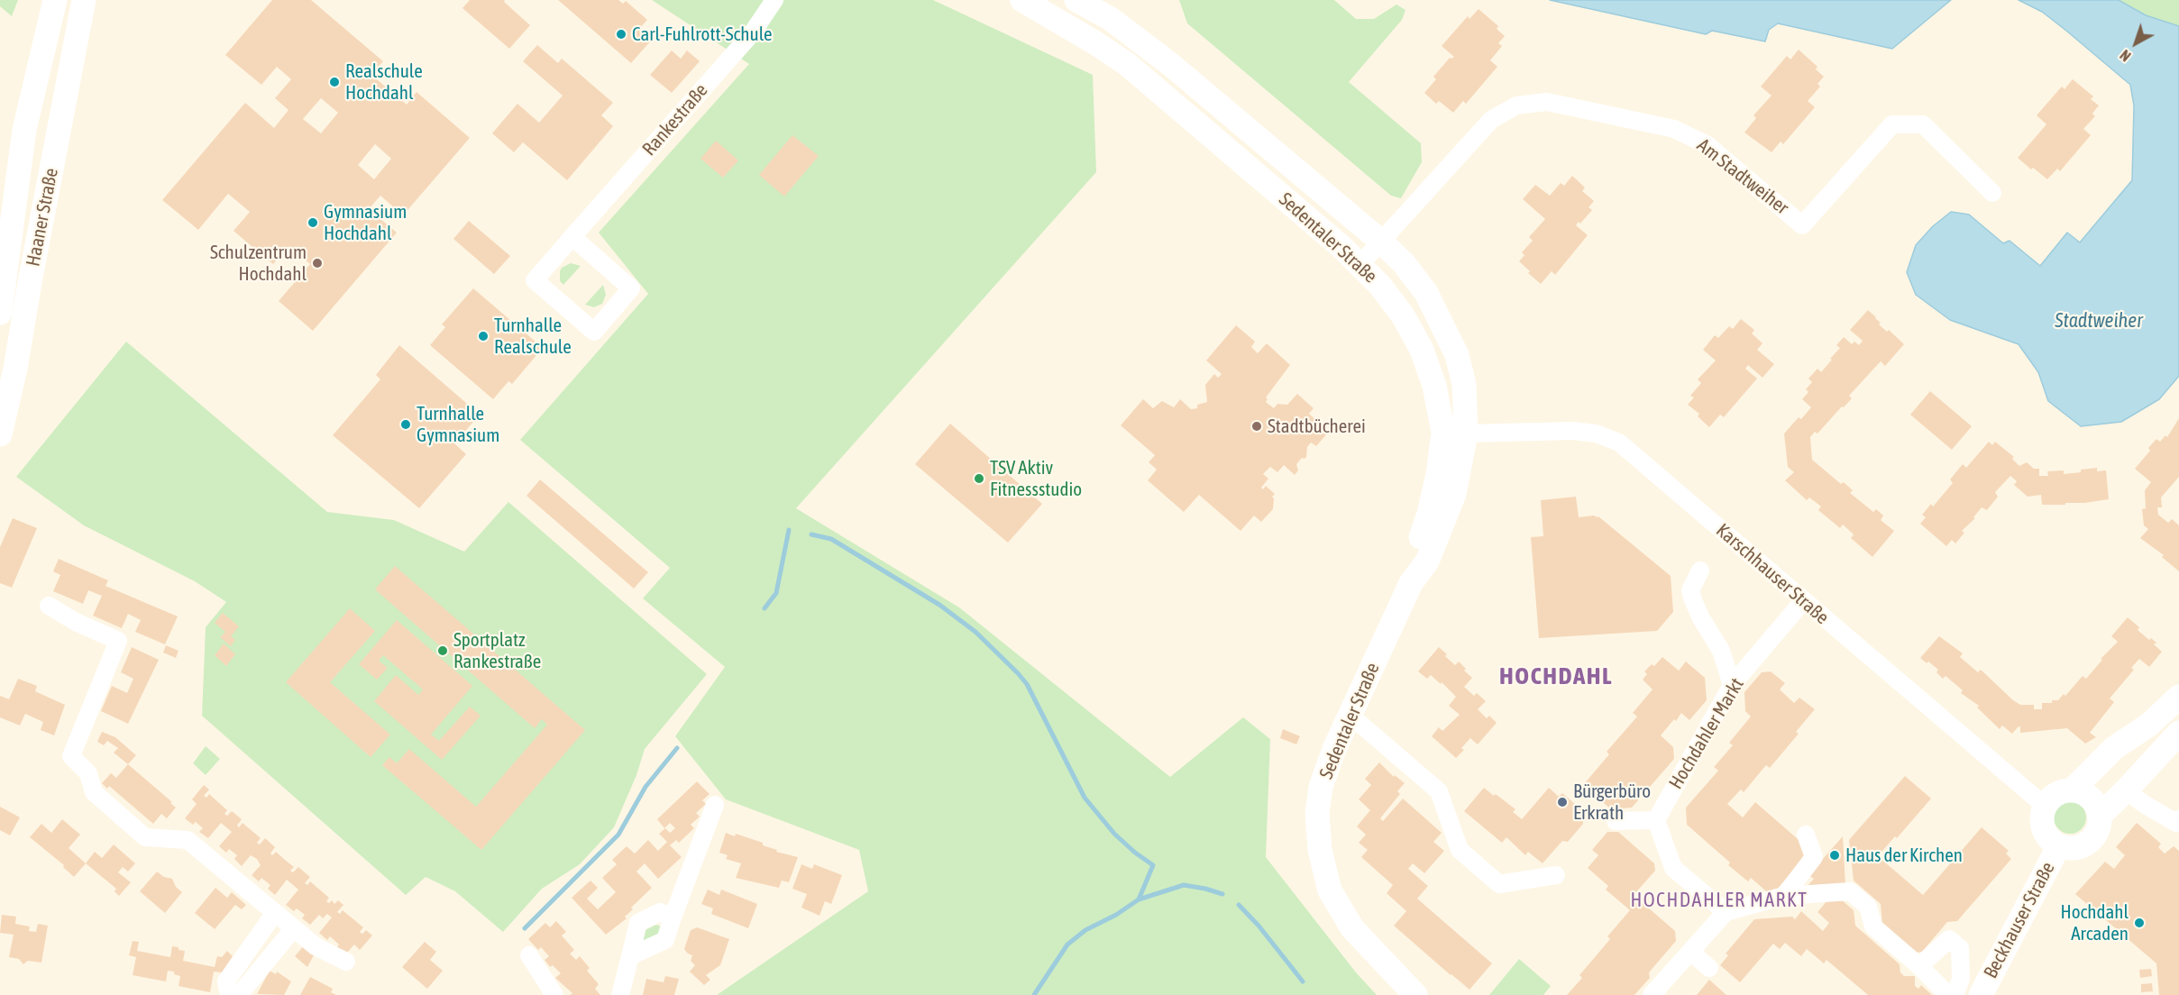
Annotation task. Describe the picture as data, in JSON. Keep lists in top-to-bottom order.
{
  "streets": {
    "street": [
      "Rankestraße",
      "Am Stadtweiher",
      "Haaner Straße",
      "Sedentaler Straße",
      "Karschhauser Straße",
      "Hochdahler Markt",
      "Beckhauser Straße"
    ]
  },
  "crossings": [
    ["Am Stadtweiher", "Sedentaler Straße"],
    ["Sedentaler Straße", "Karschhauser Straße"],
    ["Karschhauser Straße", "Hochdahler Markt"],
    ["Karschhauser Straße", "Beckhauser Straße"]
  ],
  "districts": ["HOCHDAHL", "HOCHDAHLER MARKT"],
  "water": ["Stadtweiher"],
  "places": [
    "Carl-Fuhlrott-Schule",
    "Realschule Hochdahl",
    "Gymnasium Hochdahl",
    "Schulzentrum Hochdahl",
    "Turnhalle Realschule",
    "Turnhalle Gymnasium",
    "Stadtbücherei",
    "TSV Aktiv Fitnessstudio",
    "Sportplatz Rankestraße",
    "Bürgerbüro Erkrath",
    "Haus der Kirchen",
    "Hochdahl Arcaden"
  ],
  "north": "bottom left"
}
